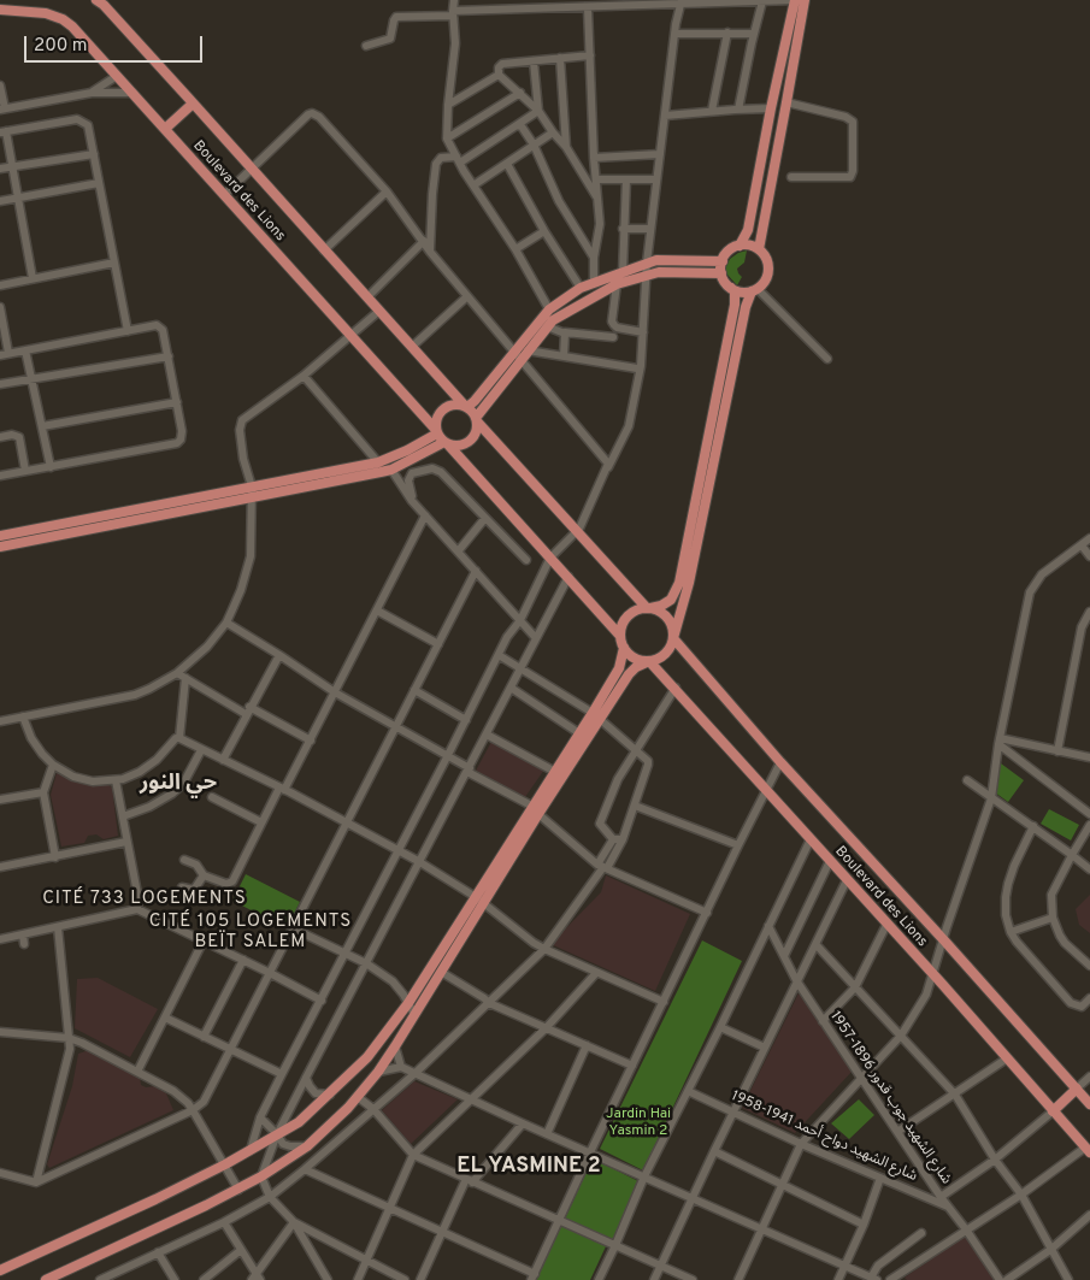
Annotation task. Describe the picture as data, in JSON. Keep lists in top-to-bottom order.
{
  "streets": {
    "main road": ["Boulevard des Lions"],
    "street": ["شارع الشهيد جوب قدور 1896-1957", "شارع الشهيد دواح أحمد 1941-1958"]
  },
  "crossings": [
    ["شارع الشهيد جوب قدور 1896-1957", "شارع الشهيد دواح أحمد 1941-1958"]
  ],
  "districts": [
    "حي النور",
    "CITÉ 733 LOGEMENTS",
    "CITÉ 105 LOGEMENTS BEÏT SALEM",
    "EL YASMINE 2"
  ],
  "parks": ["Jardin Hai Yasmin 2"],
  "scale_bar": "200 m"
}
